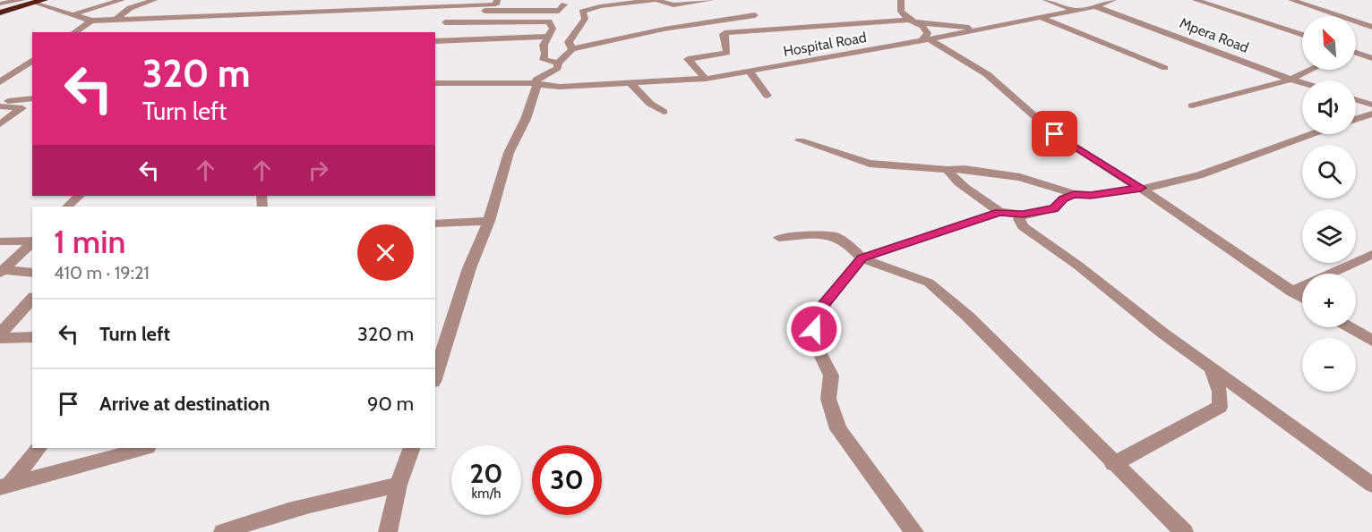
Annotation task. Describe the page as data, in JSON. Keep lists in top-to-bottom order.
{
  "streets": {
    "street": ["Mpera Road", "Hospital Road"]
  },
  "crossings": [
    ["Mpera Road", "Hospital Road"]
  ],
  "north": "top left",
  "page": {
    "map_buttons": ["+", "−"],
    "turn": ["320 m", "Turn left"],
    "heading": ["1 min", "410 m · 19:21"],
    "list": [
      {
        "name": "Turn left",
        "value": "320 m"
      },
      {
        "name": "Arrive at destination",
        "value": "90 m"
      }
    ],
    "speed": "20 km/h",
    "limit": "30"
  }
}
